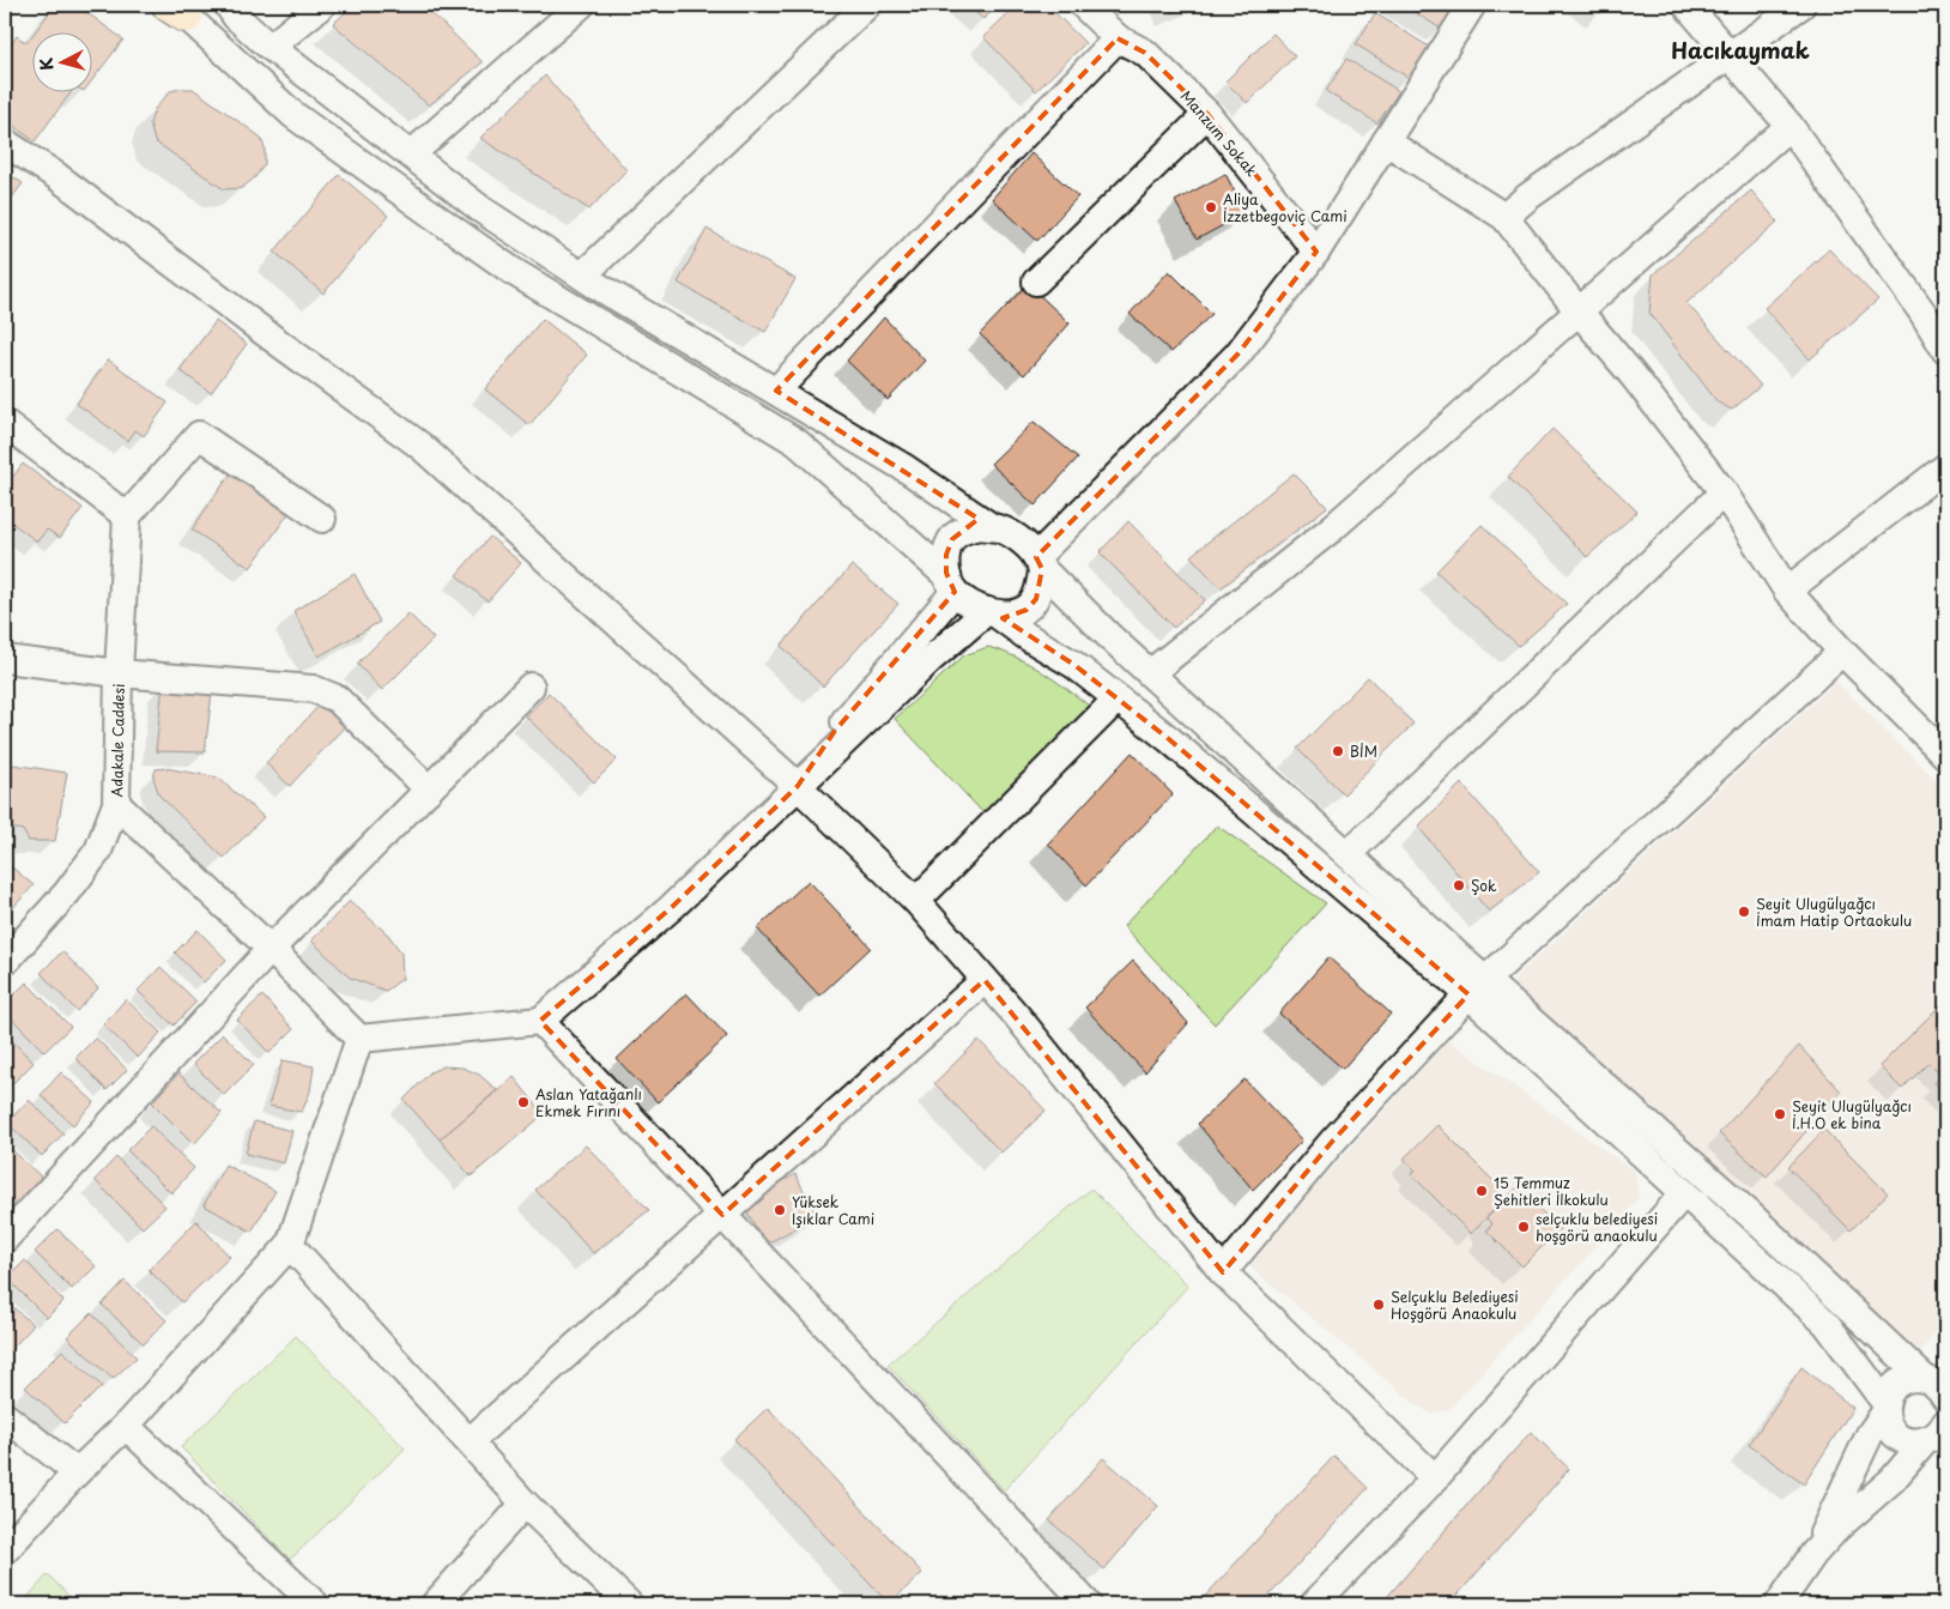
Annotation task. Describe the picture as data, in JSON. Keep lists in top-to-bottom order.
{
  "streets": {
    "street": ["Manzum Sokak", "Adakale Caddesi"]
  },
  "districts": ["Hacıkaymak"],
  "places": [
    "Aliya İzzetbegoviç Cami",
    "BİM",
    "Şok",
    "Seyit Ulugülyağcı İmam Hatip Ortaokulu",
    "Aslan Yatağanlı Ekmek Fırını",
    "Seyit Ulugülyağcı İ.H.O ek bina",
    "15 Temmuz Şehitleri İlkokulu",
    "Yüksek Işıklar Cami",
    "selçuklu belediyesi hoşgörü anaokulu",
    "Selçuklu Belediyesi Hoşgörü Anaokulu"
  ],
  "north": "left"
}
